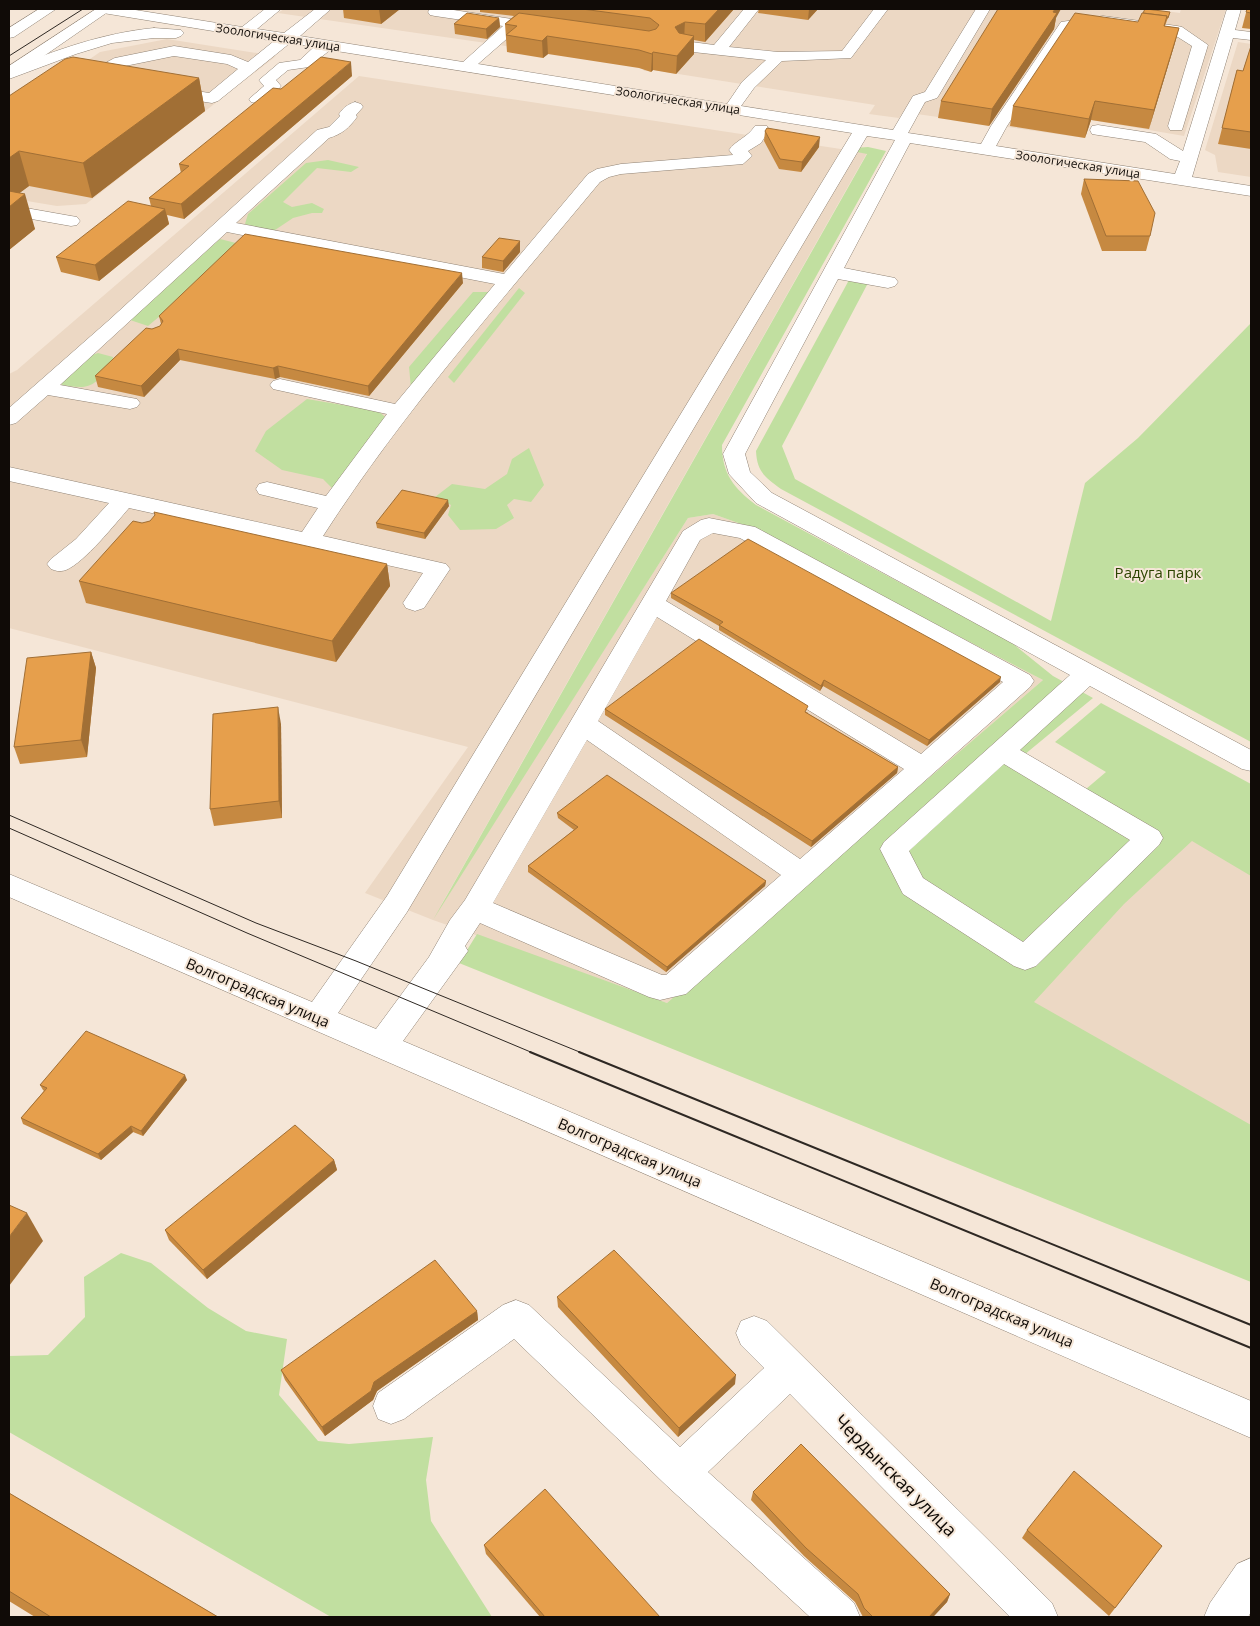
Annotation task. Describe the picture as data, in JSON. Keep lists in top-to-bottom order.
{
  "streets": {
    "street": ["Зоологическая улица", "Волгоградская улица", "Чердынская улица"]
  },
  "parks": ["Радуга парк"]
}
